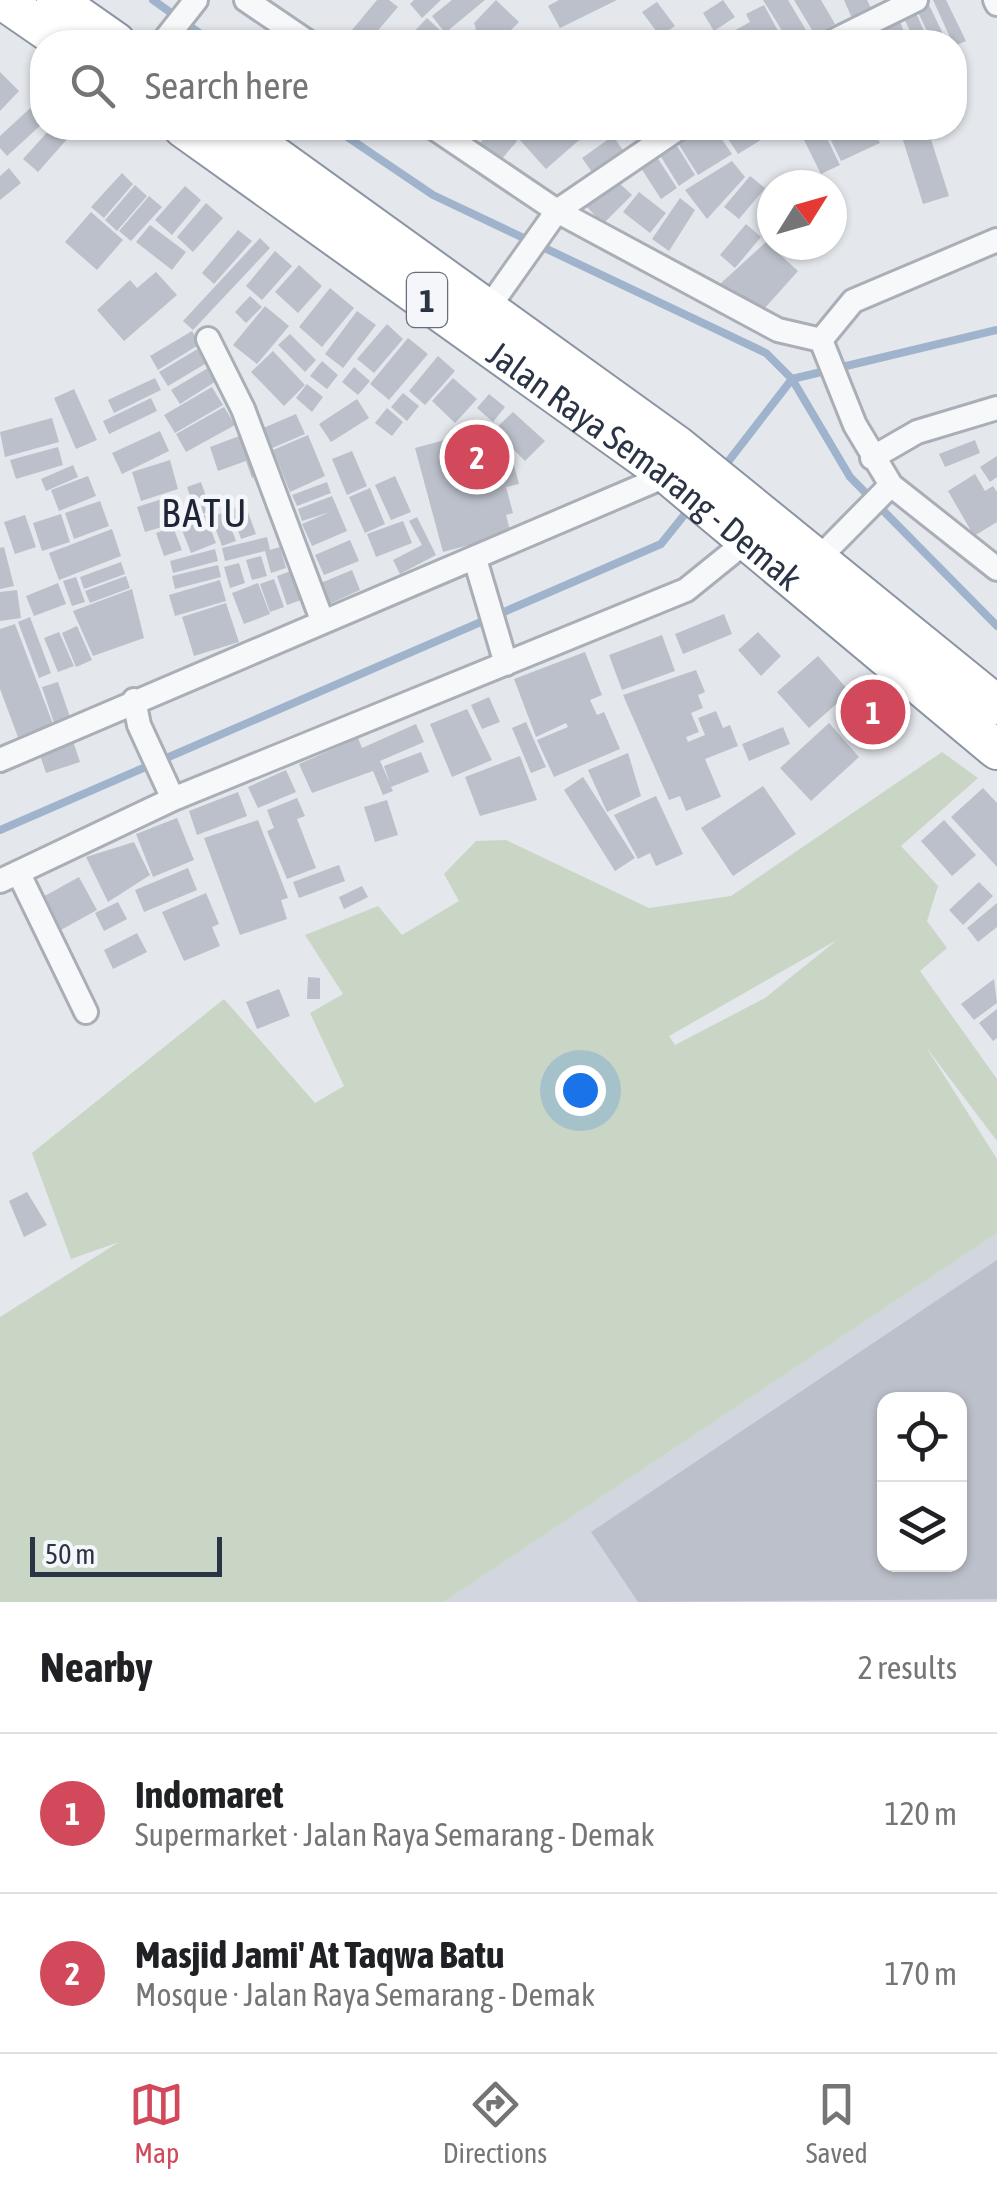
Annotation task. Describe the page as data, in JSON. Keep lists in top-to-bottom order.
{
  "streets": {
    "highway": ["1", "Jalan Raya Semarang - Demak"]
  },
  "districts": ["BATU"],
  "scale_bar": "50 m",
  "north": "top right",
  "page": {
    "search": "Search here",
    "pins": ["2", "1"],
    "scale": "50 m",
    "heading": ["Nearby", "2 results"],
    "list": [
      {
        "mark": "1",
        "name": "Indomaret",
        "note": "Supermarket · Jalan Raya Semarang - Demak",
        "value": "120 m"
      },
      {
        "mark": "2",
        "name": "Masjid Jami' At Taqwa Batu",
        "note": "Mosque · Jalan Raya Semarang - Demak",
        "value": "170 m"
      }
    ],
    "nav": ["Map", "Directions", "Saved"]
  }
}
